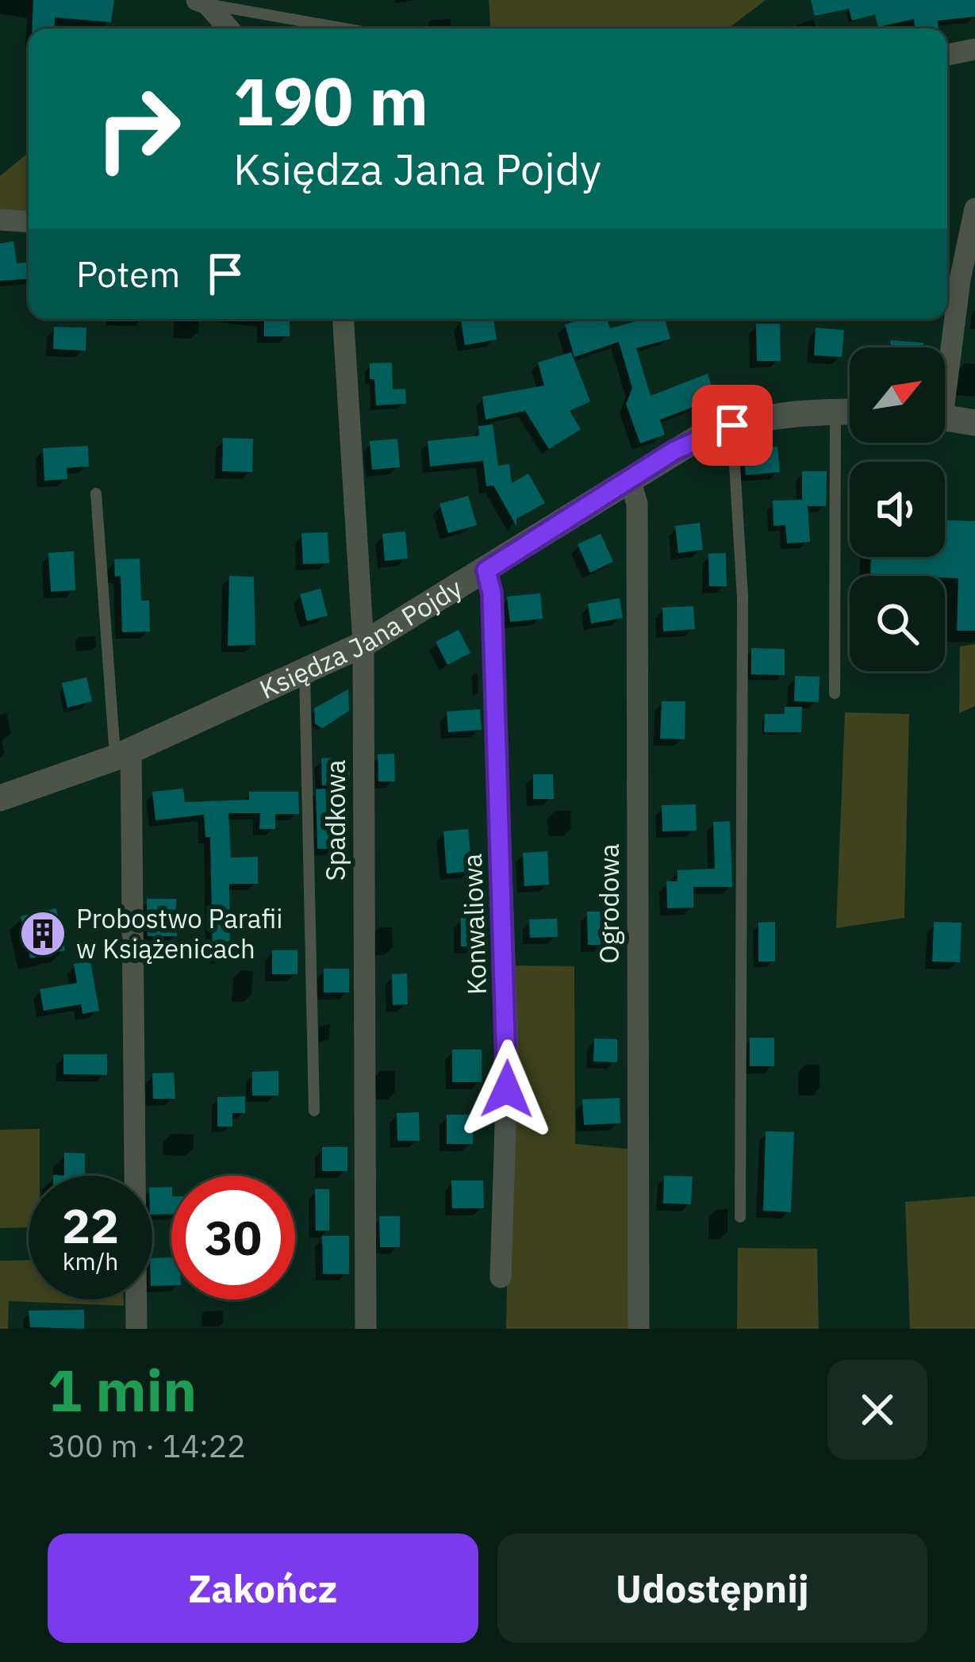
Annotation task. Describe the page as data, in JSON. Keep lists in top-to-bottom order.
{
  "streets": {
    "street": [
      "Księdza Jana Pojdy",
      "Spadkowa",
      "Ogrodowa",
      "Konwaliowa"
    ]
  },
  "crossings": [
    ["Księdza Jana Pojdy", "Spadkowa"],
    ["Księdza Jana Pojdy", "Ogrodowa"],
    ["Księdza Jana Pojdy", "Konwaliowa"]
  ],
  "places": {
    "building": ["Probostwo Parafii w Książenicach"]
  },
  "north": "top right",
  "page": {
    "turn": ["190 m", "Księdza Jana Pojdy"],
    "then": "Potem",
    "speed": "22 km/h",
    "limit": "30",
    "heading": ["1 min", "300 m · 14:22"],
    "buttons": ["Zakończ", "Udostępnij"]
  }
}
